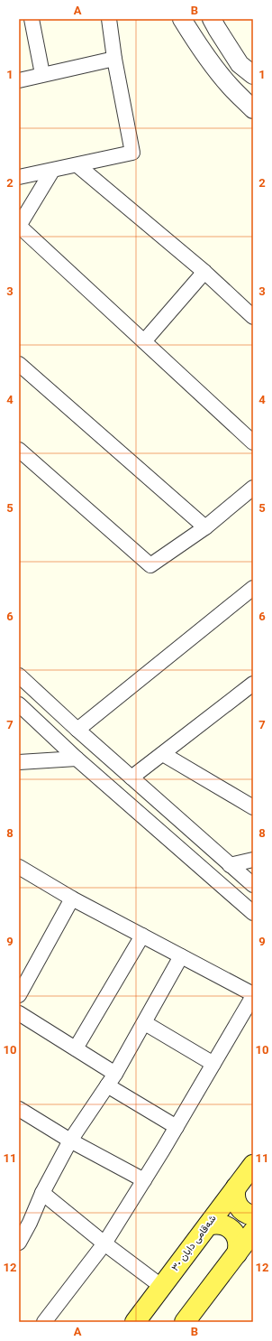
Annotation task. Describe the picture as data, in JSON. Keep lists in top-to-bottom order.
{
  "streets": {
    "main road": ["شەقامی دابان ٣٠"]
  },
  "grid": {
    "columns": ["A", "B"],
    "rows": [
      "1",
      "2",
      "3",
      "4",
      "5",
      "6",
      "7",
      "8",
      "9",
      "10",
      "11",
      "12"
    ]
  }
}
